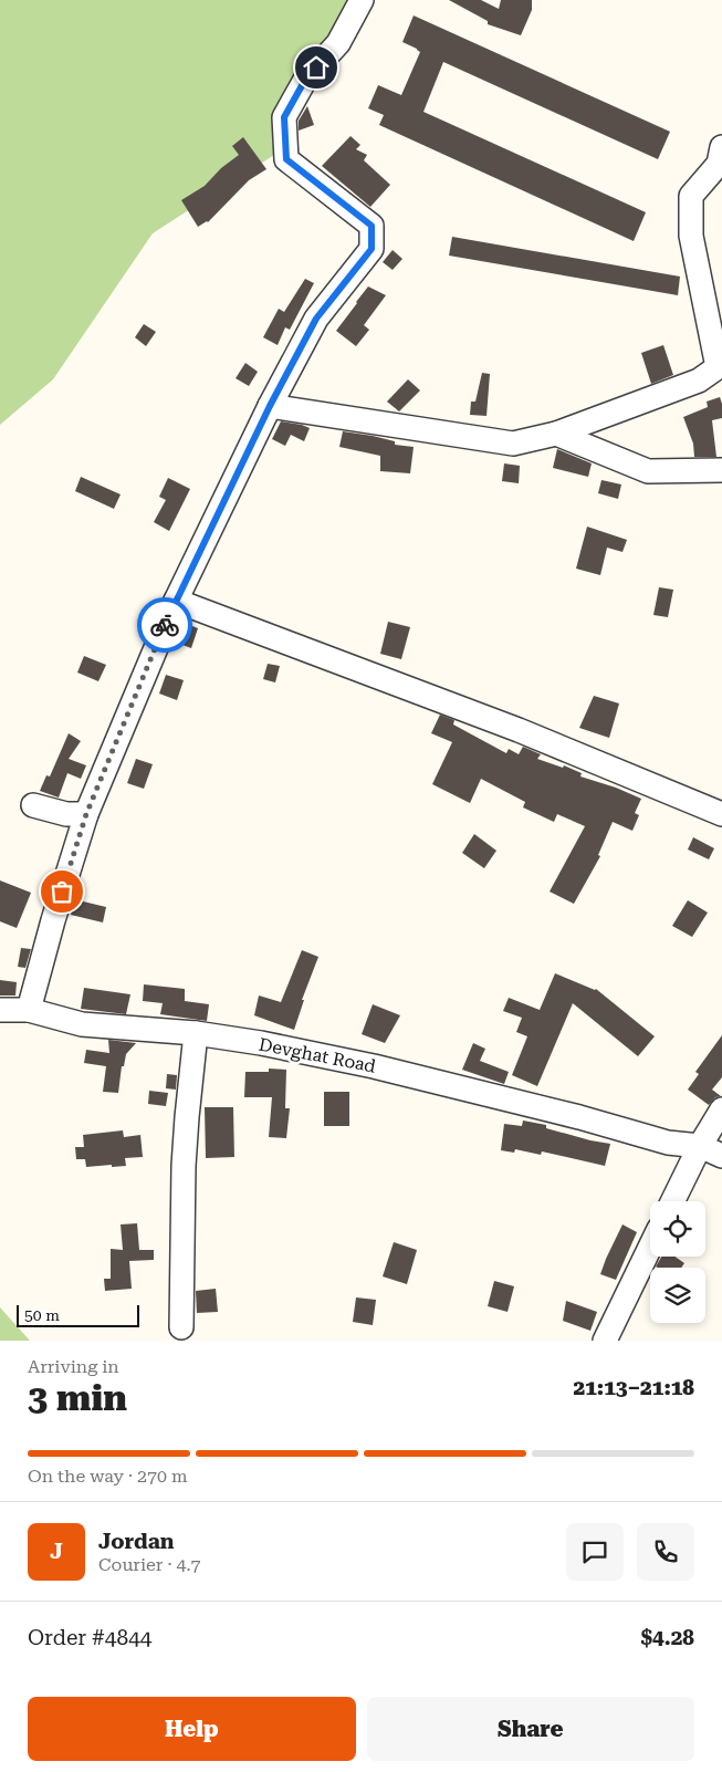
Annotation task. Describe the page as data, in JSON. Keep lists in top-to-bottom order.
{
  "streets": {
    "street": ["Devghat Road"]
  },
  "scale_bar": "50 m",
  "page": {
    "scale": "50 m",
    "heading": ["3 min", "Arriving in", "21:13–21:18"],
    "panel": [
      "Jordan",
      "Courier · 4.7",
      "Order #4844",
      "$4.28"
    ],
    "bar": "On the way · 270 m",
    "round": "J",
    "buttons": ["Help", "Share"]
  }
}
